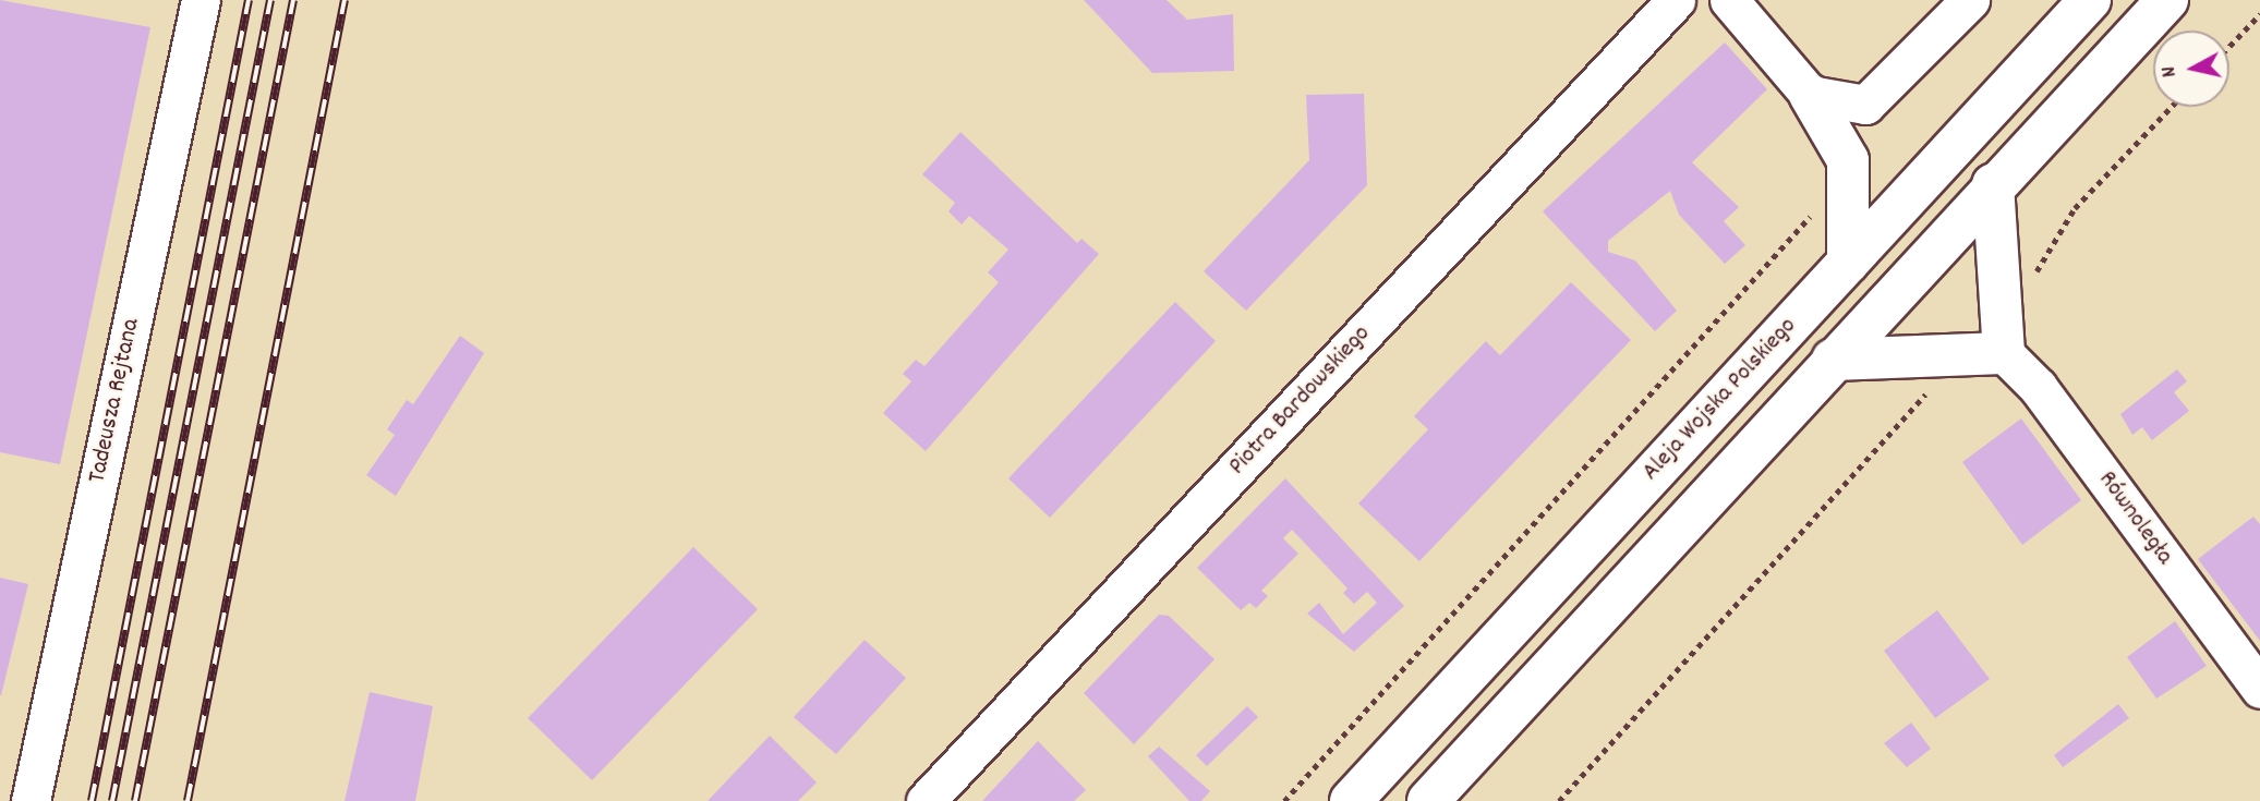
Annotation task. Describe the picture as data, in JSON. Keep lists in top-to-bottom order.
{
  "streets": {
    "main road": ["Aleja Wojska Polskiego"],
    "street": ["Tadeusza Rejtana", "Piotra Bardowskiego", "Równoległa"]
  },
  "north": "left"
}
